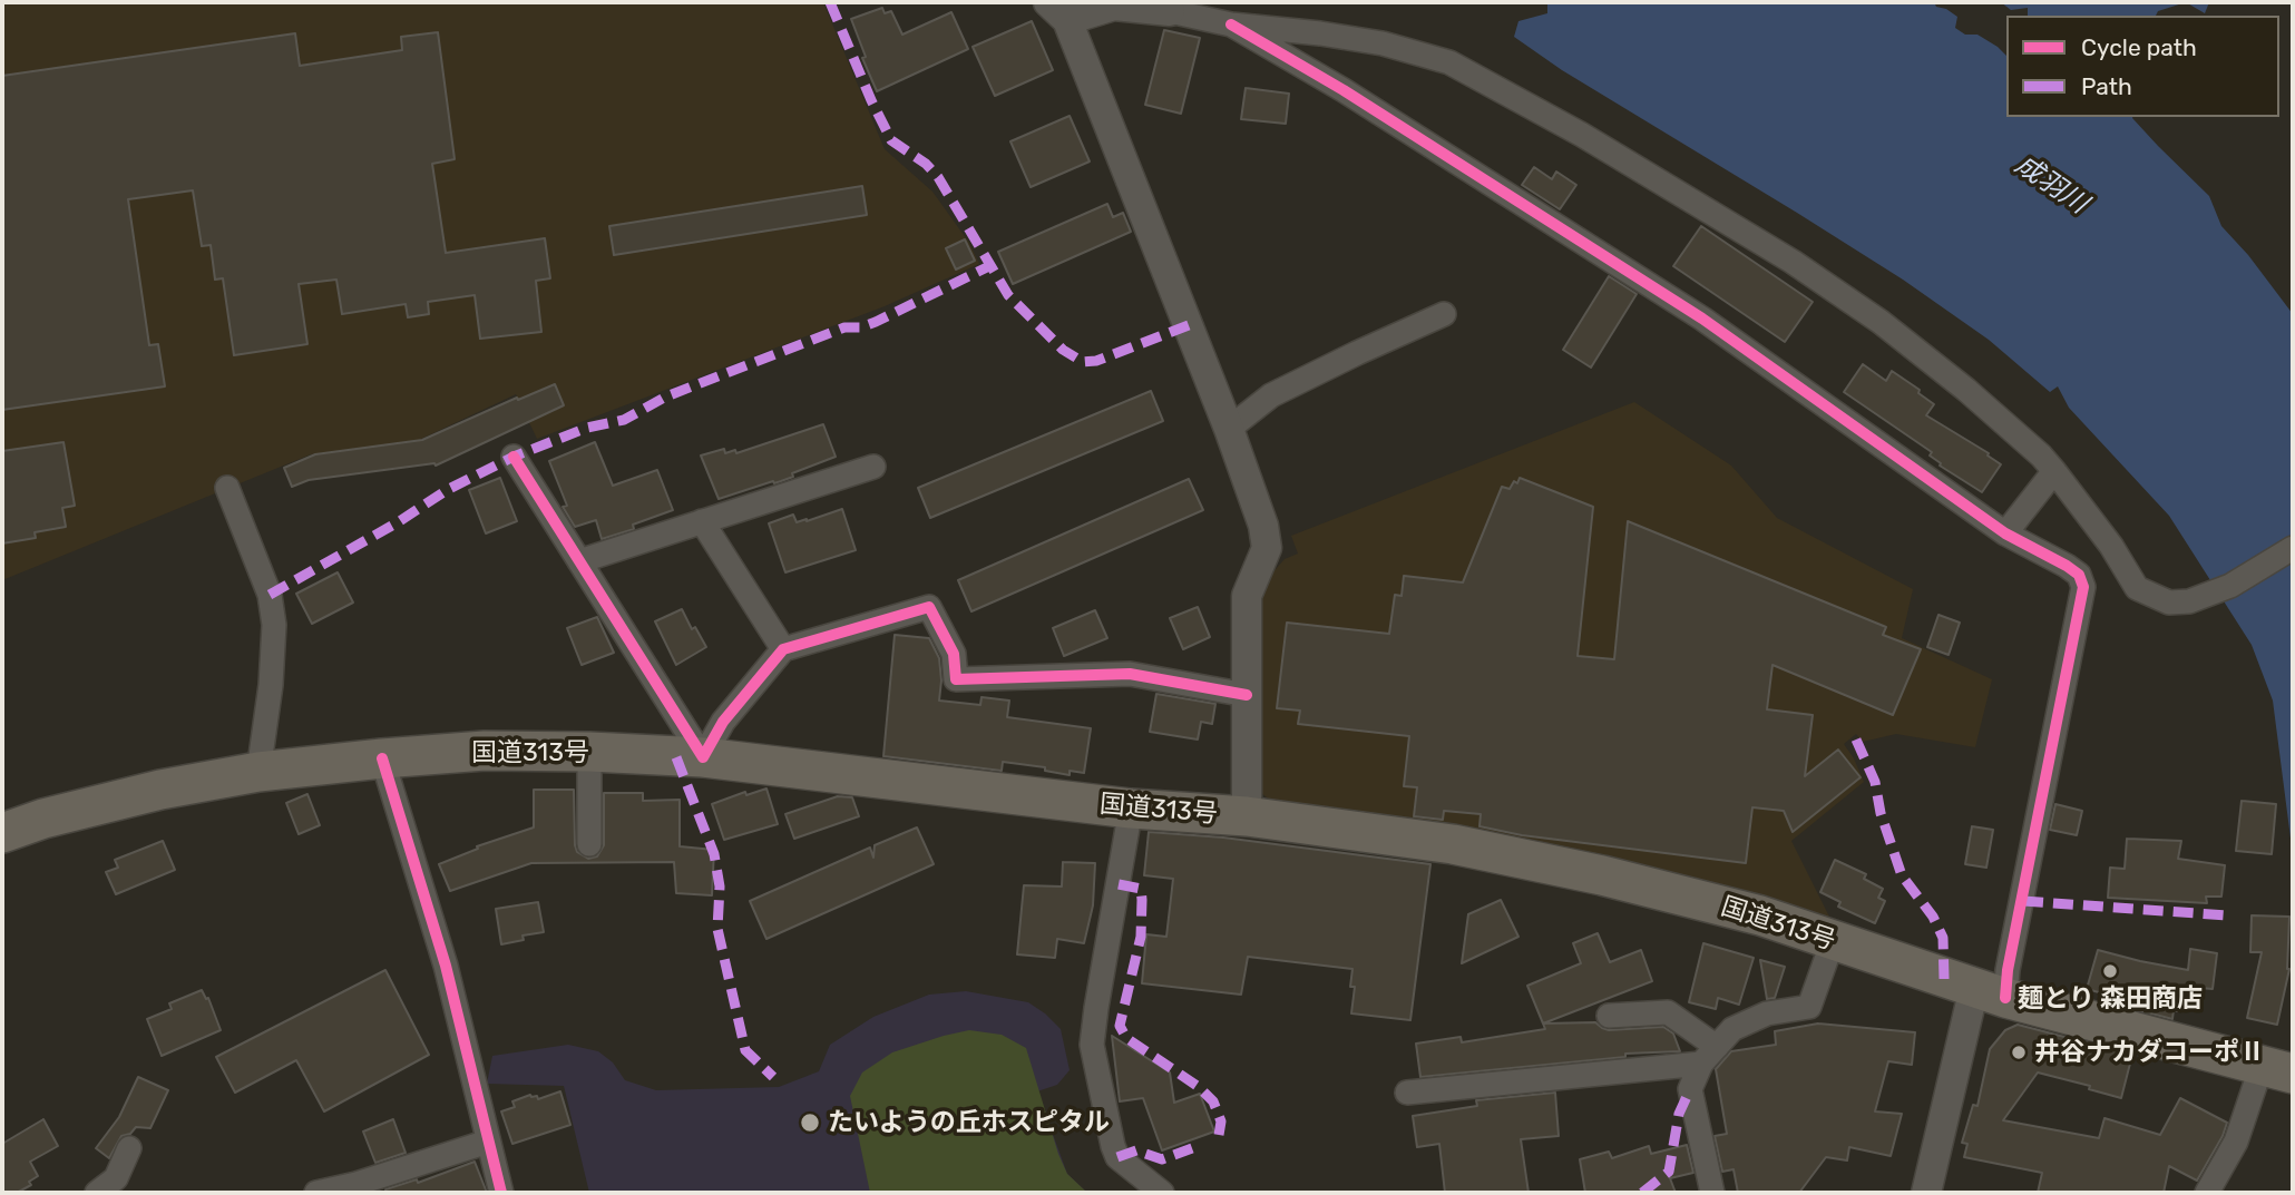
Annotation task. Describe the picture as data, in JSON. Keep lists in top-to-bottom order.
{
  "streets": {
    "highway": ["国道313号"]
  },
  "water": ["成羽川"],
  "places": ["麺とり 森田商店", "井谷ナカダコーポⅡ", "たいようの丘ホスピタル"],
  "legend": ["Cycle path", "Path"]
}
